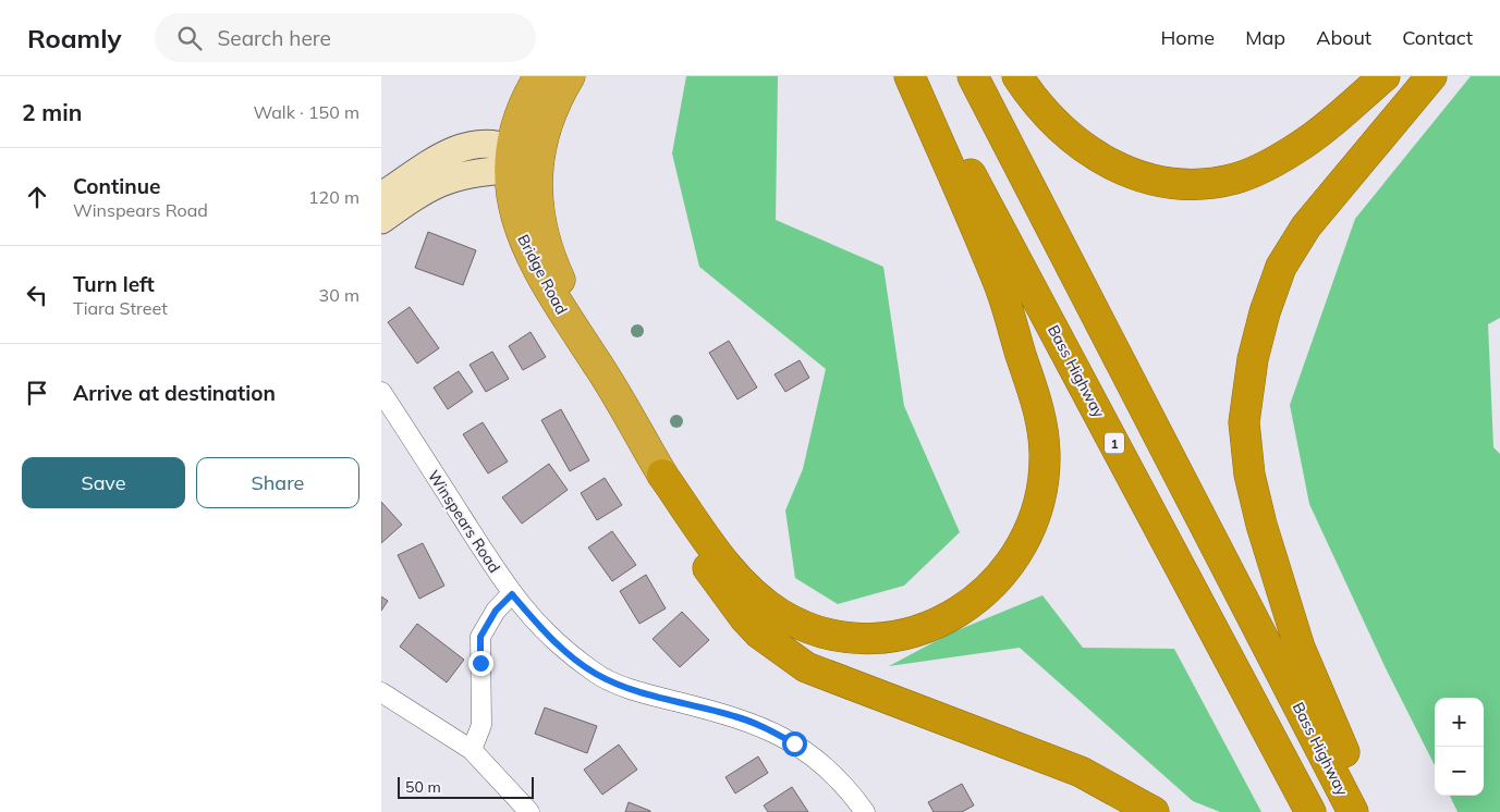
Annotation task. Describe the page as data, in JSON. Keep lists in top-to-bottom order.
{
  "streets": {
    "highway": ["Bridge Road", "Bass Highway", "1"],
    "street": ["Winspears Road"]
  },
  "scale_bar": "50 m",
  "page": {
    "header": "Roamly",
    "search": "Search here",
    "nav": [
      "Home",
      "Map",
      "About",
      "Contact"
    ],
    "heading": ["2 min", "Walk · 150 m"],
    "list": [
      ["Continue", "Winspears Road", "120 m"],
      ["Turn left", "Tiara Street", "30 m"],
      "Arrive at destination"
    ],
    "buttons": ["Save", "Share"],
    "map_buttons": ["+", "−"],
    "scale": "50 m"
  }
}
